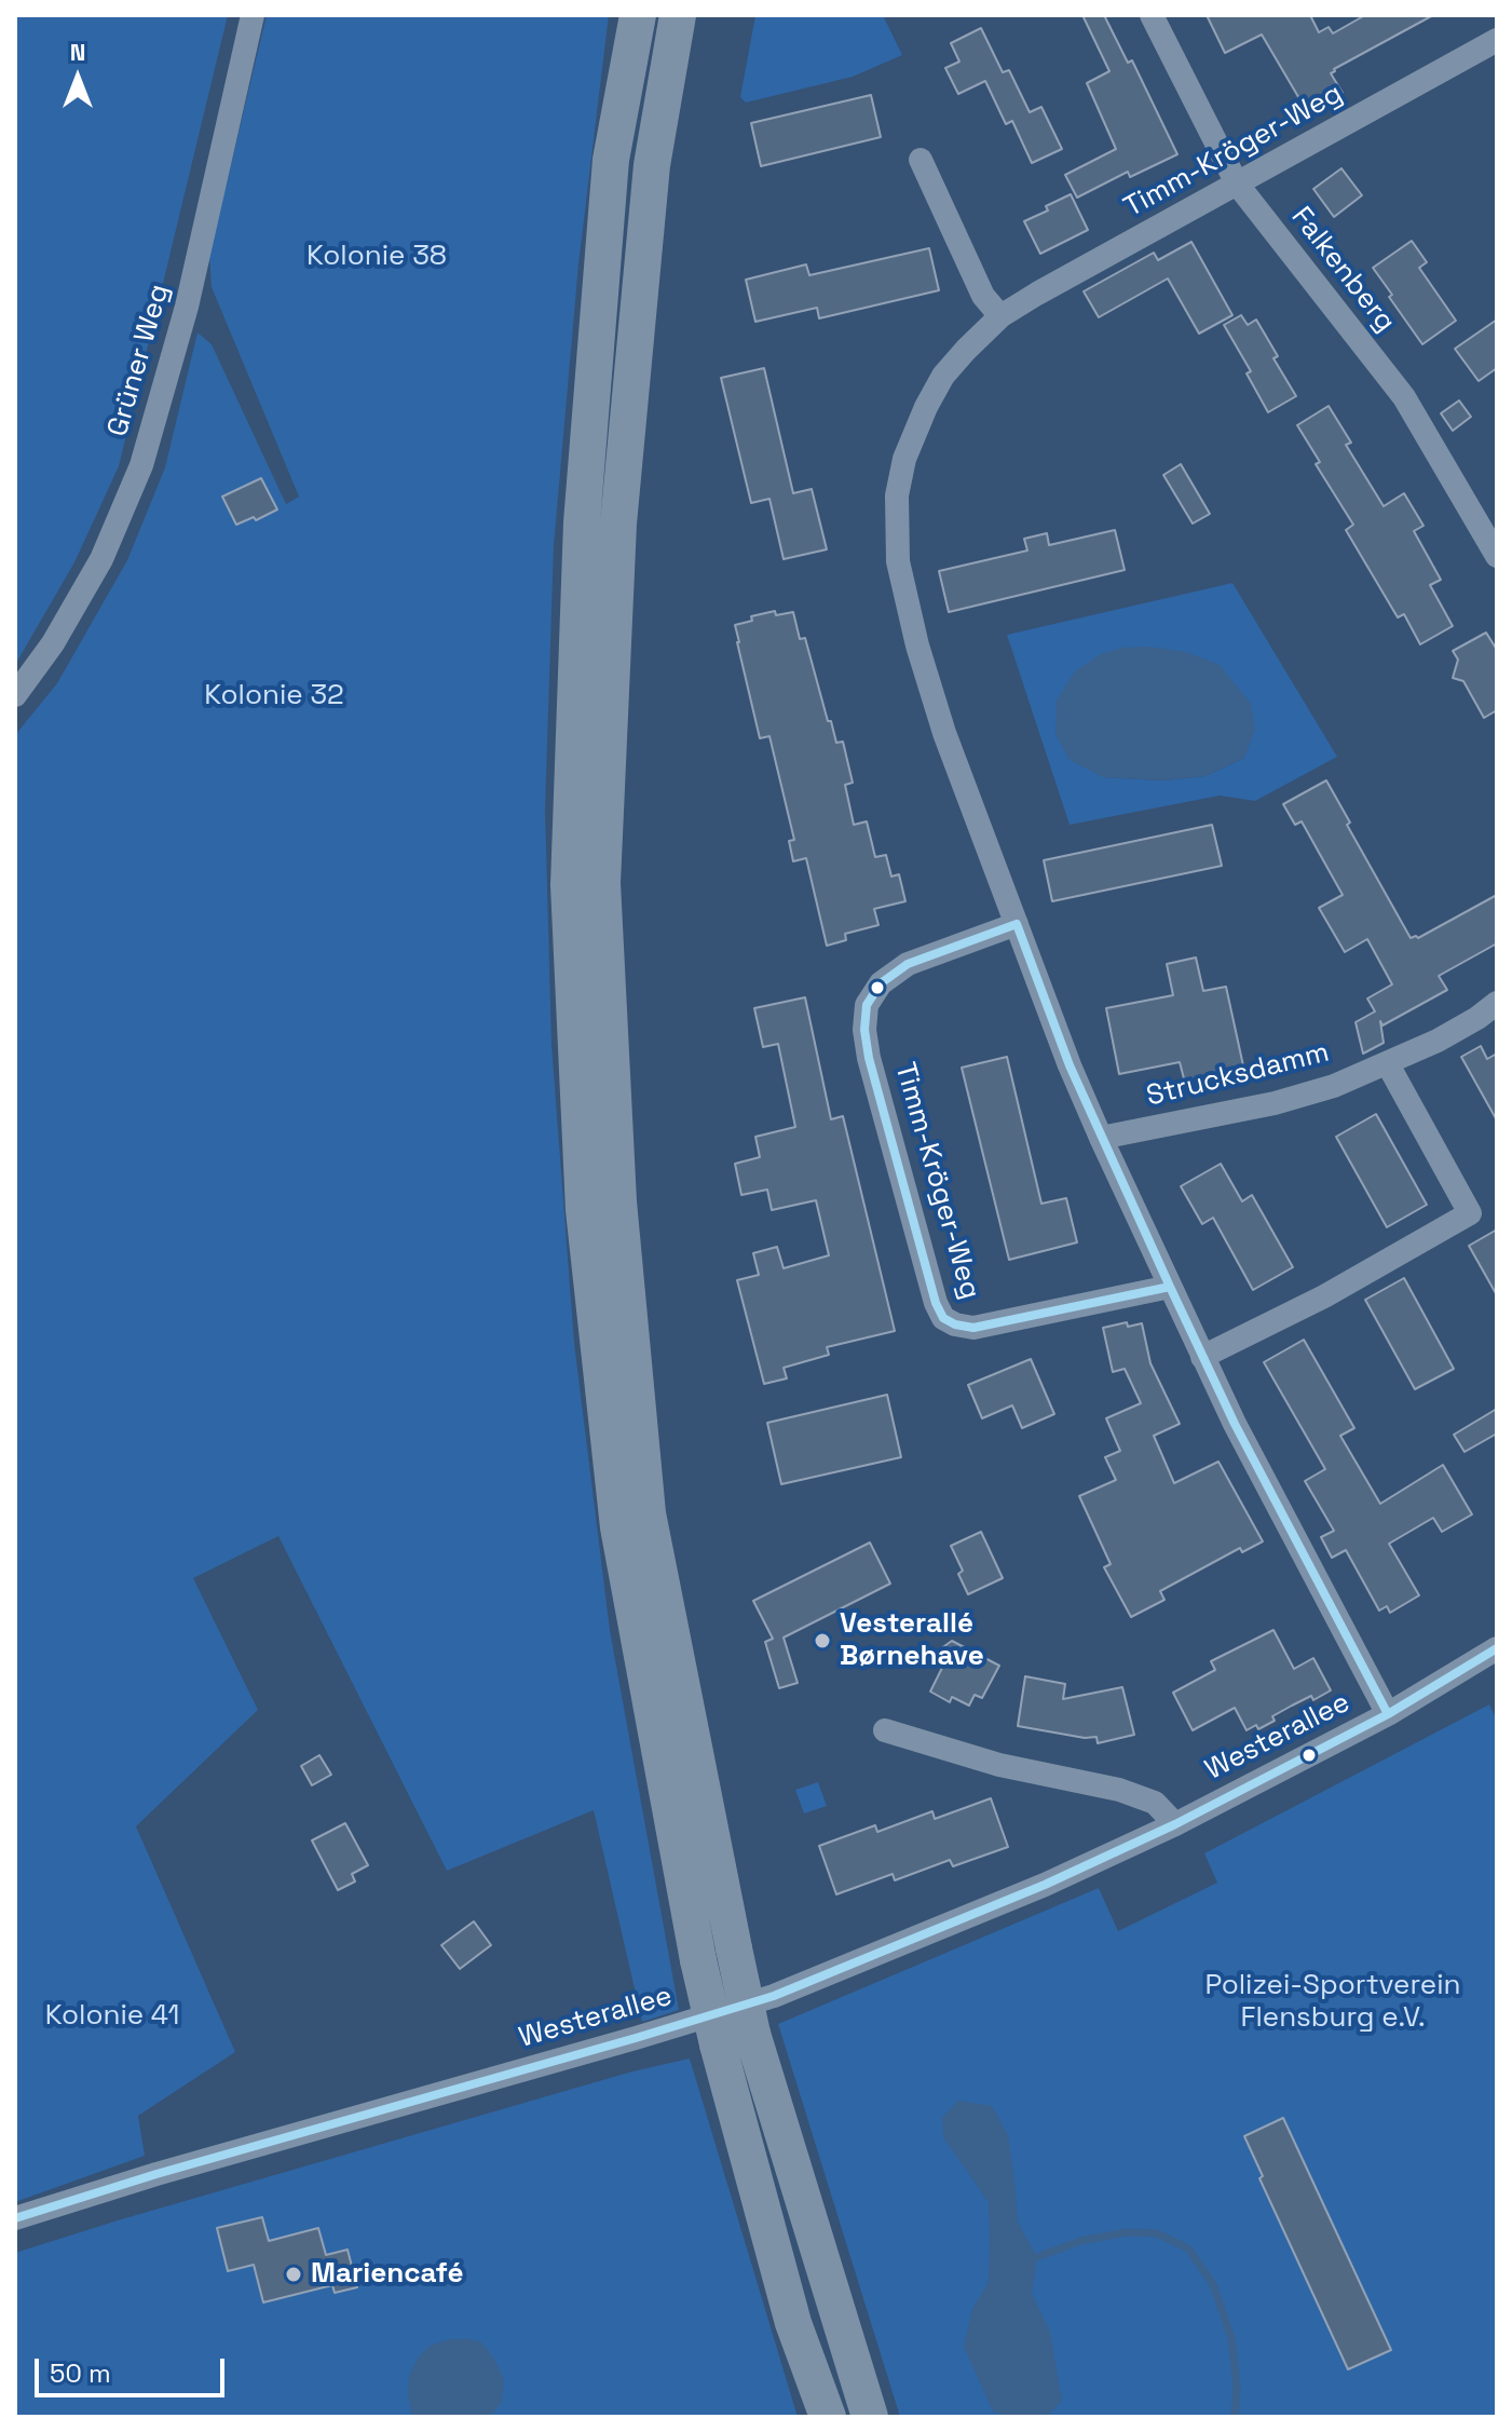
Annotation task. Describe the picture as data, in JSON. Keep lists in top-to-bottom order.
{
  "streets": {
    "street": [
      "Timm-Kröger-Weg",
      "Falkenberg",
      "Grüner Weg",
      "Strucksdamm",
      "Westerallee"
    ]
  },
  "crossings": [
    ["Timm-Kröger-Weg", "Falkenberg"],
    ["Timm-Kröger-Weg", "Strucksdamm"],
    ["Timm-Kröger-Weg", "Westerallee"]
  ],
  "parks": [
    "Kolonie 38",
    "Kolonie 32",
    "Polizei-Sportverein Flensburg e.V.",
    "Kolonie 41"
  ],
  "places": ["Vesterallé Børnehave", "Mariencafé"],
  "scale_bar": "50 m",
  "north": "top"
}
